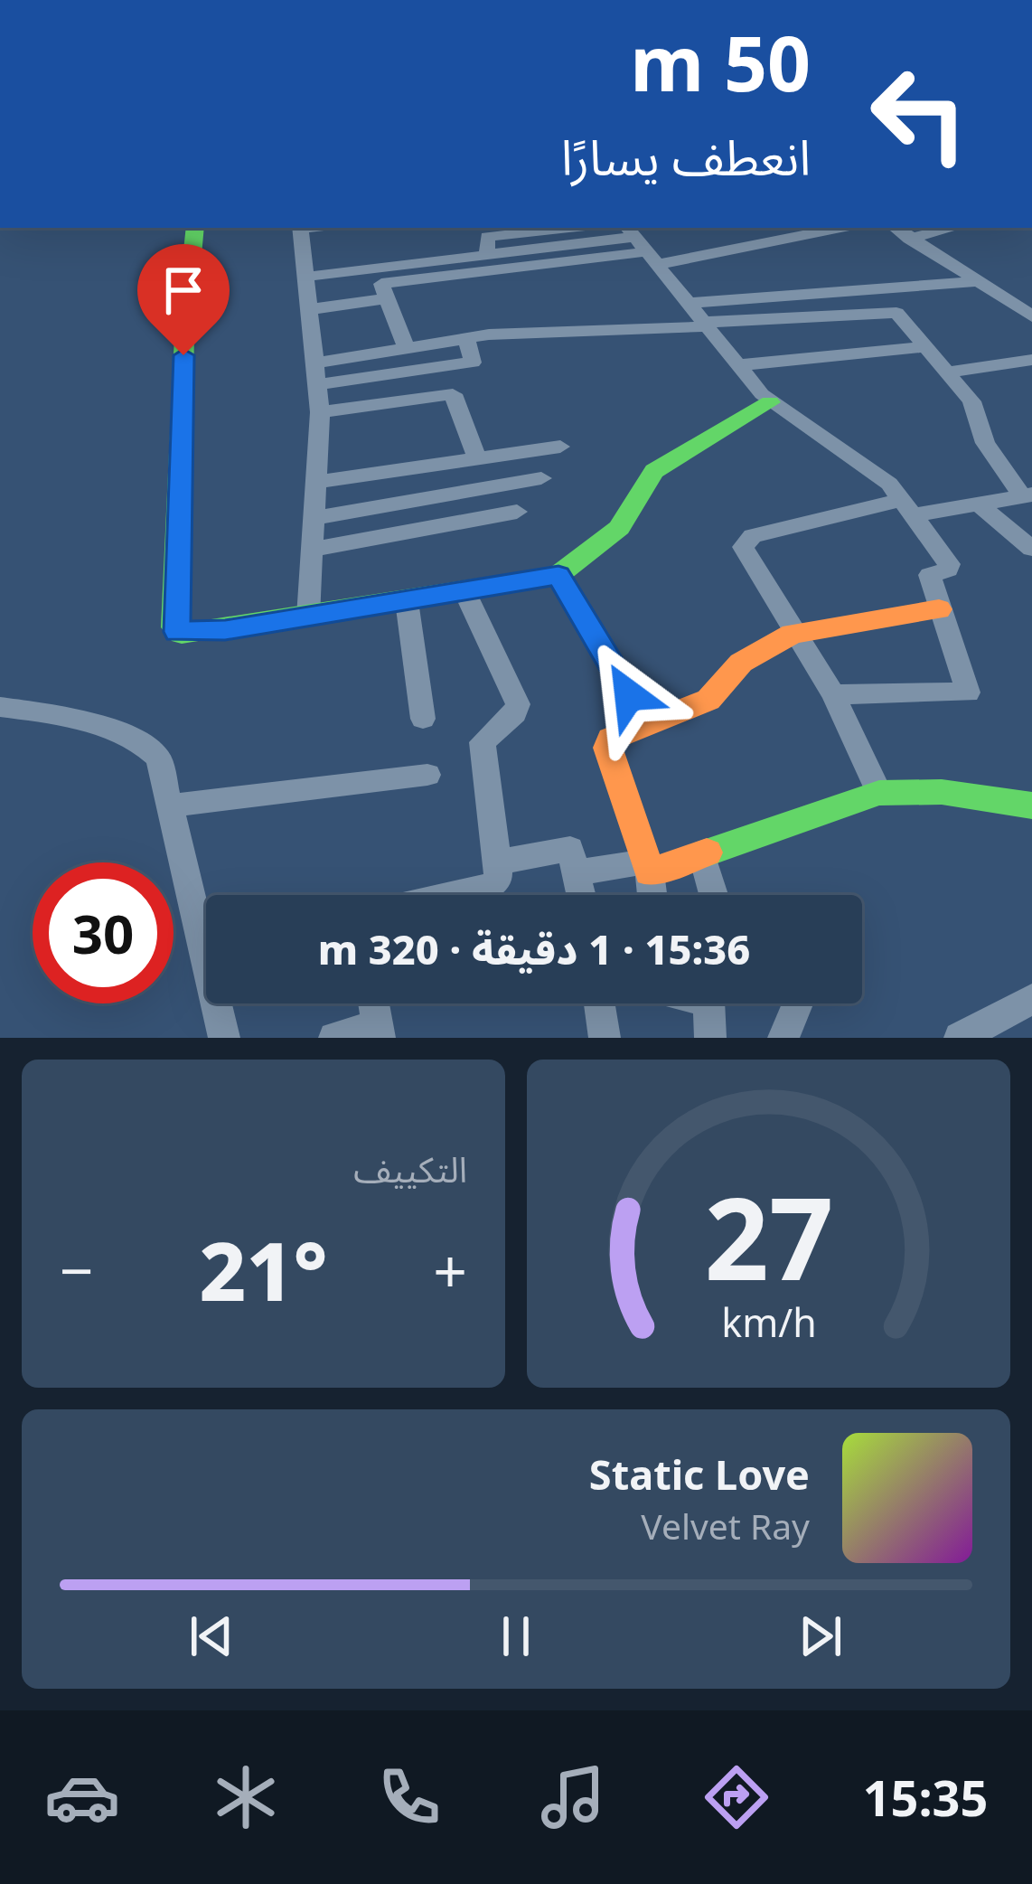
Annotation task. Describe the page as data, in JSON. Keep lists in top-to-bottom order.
{
  "page": {
    "turn": ["50 m", "انعطف يسارًا"],
    "limit": "30",
    "trip": "15:36 · 1 دقيقة · 320 m",
    "tile": "التكييف",
    "heat": ["−", "21°", "+"],
    "song": ["Static Love", "Velvet Ray"],
    "tabs": "15:35",
    "gauge": ["27", "km/h"]
  }
}
